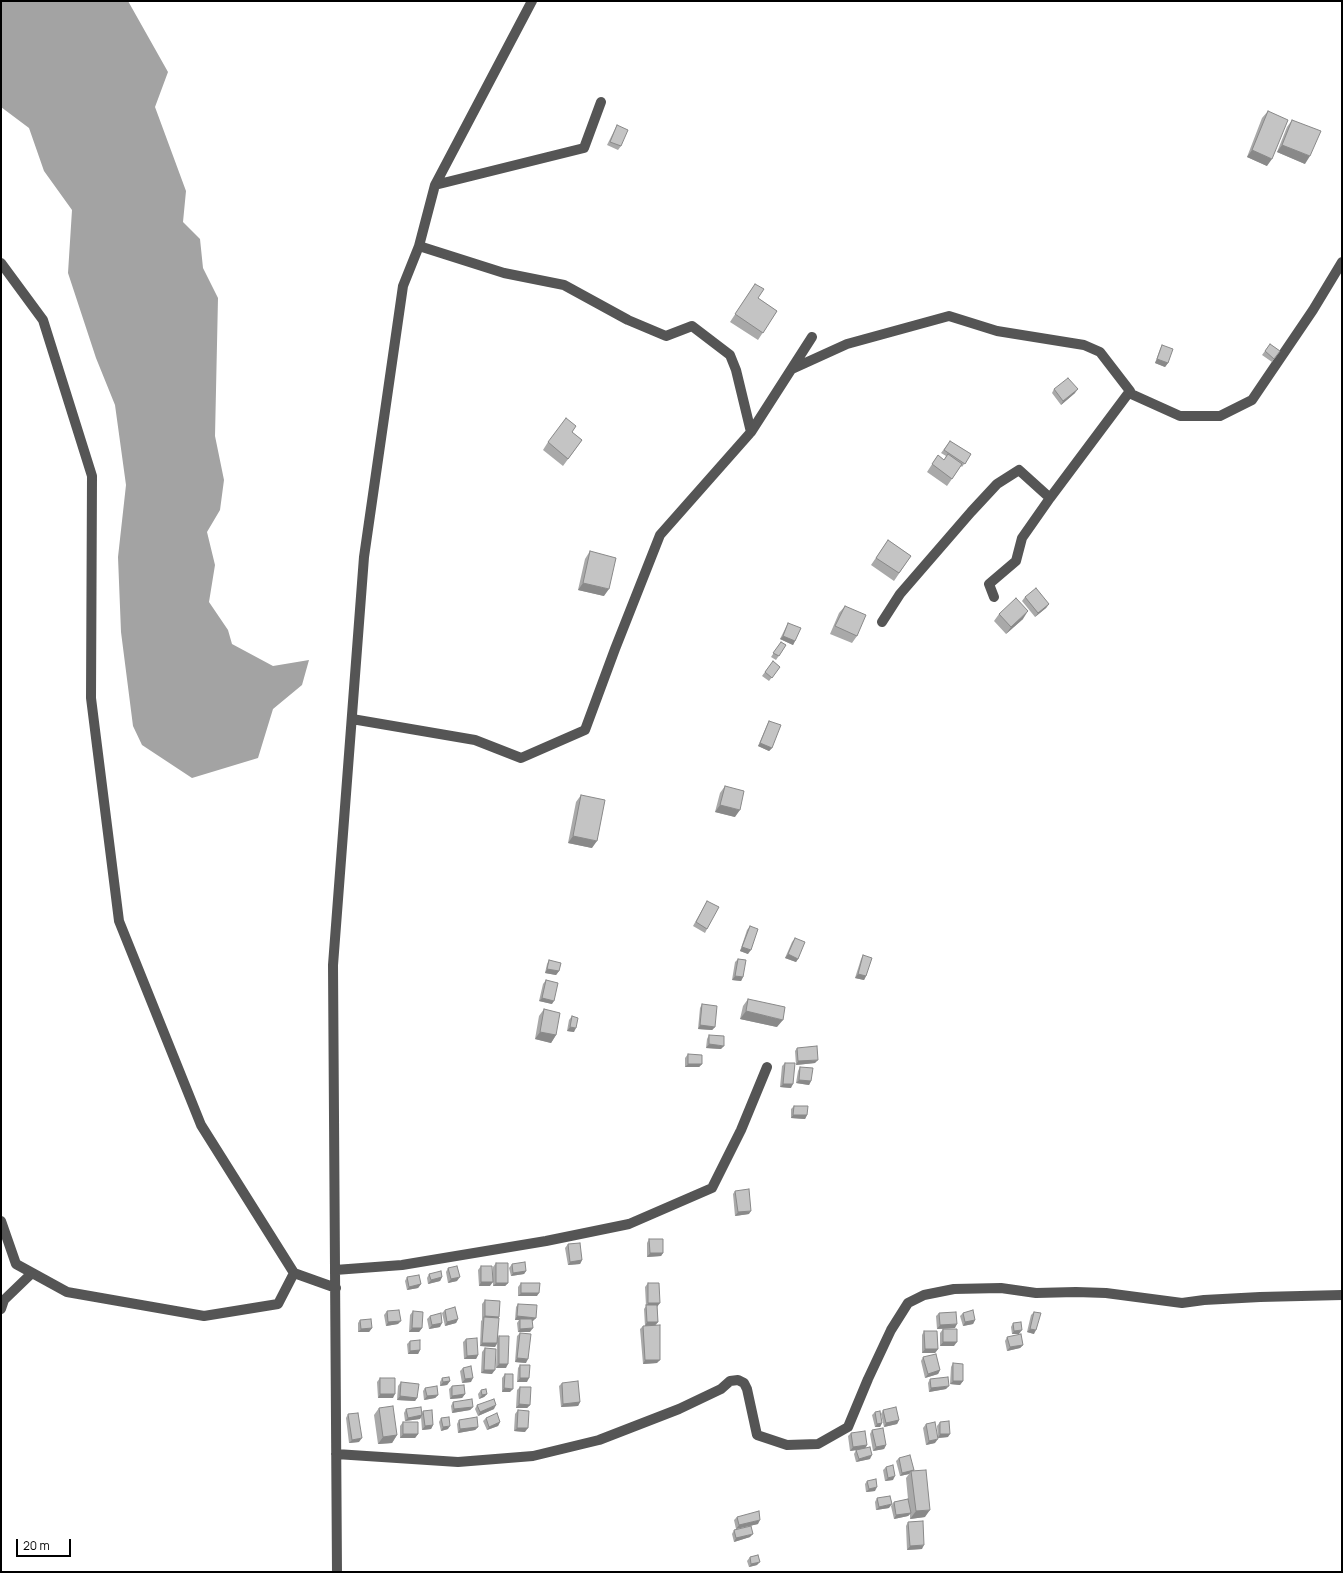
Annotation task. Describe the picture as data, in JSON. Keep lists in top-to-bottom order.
{
  "scale_bar": "20 m"
}
